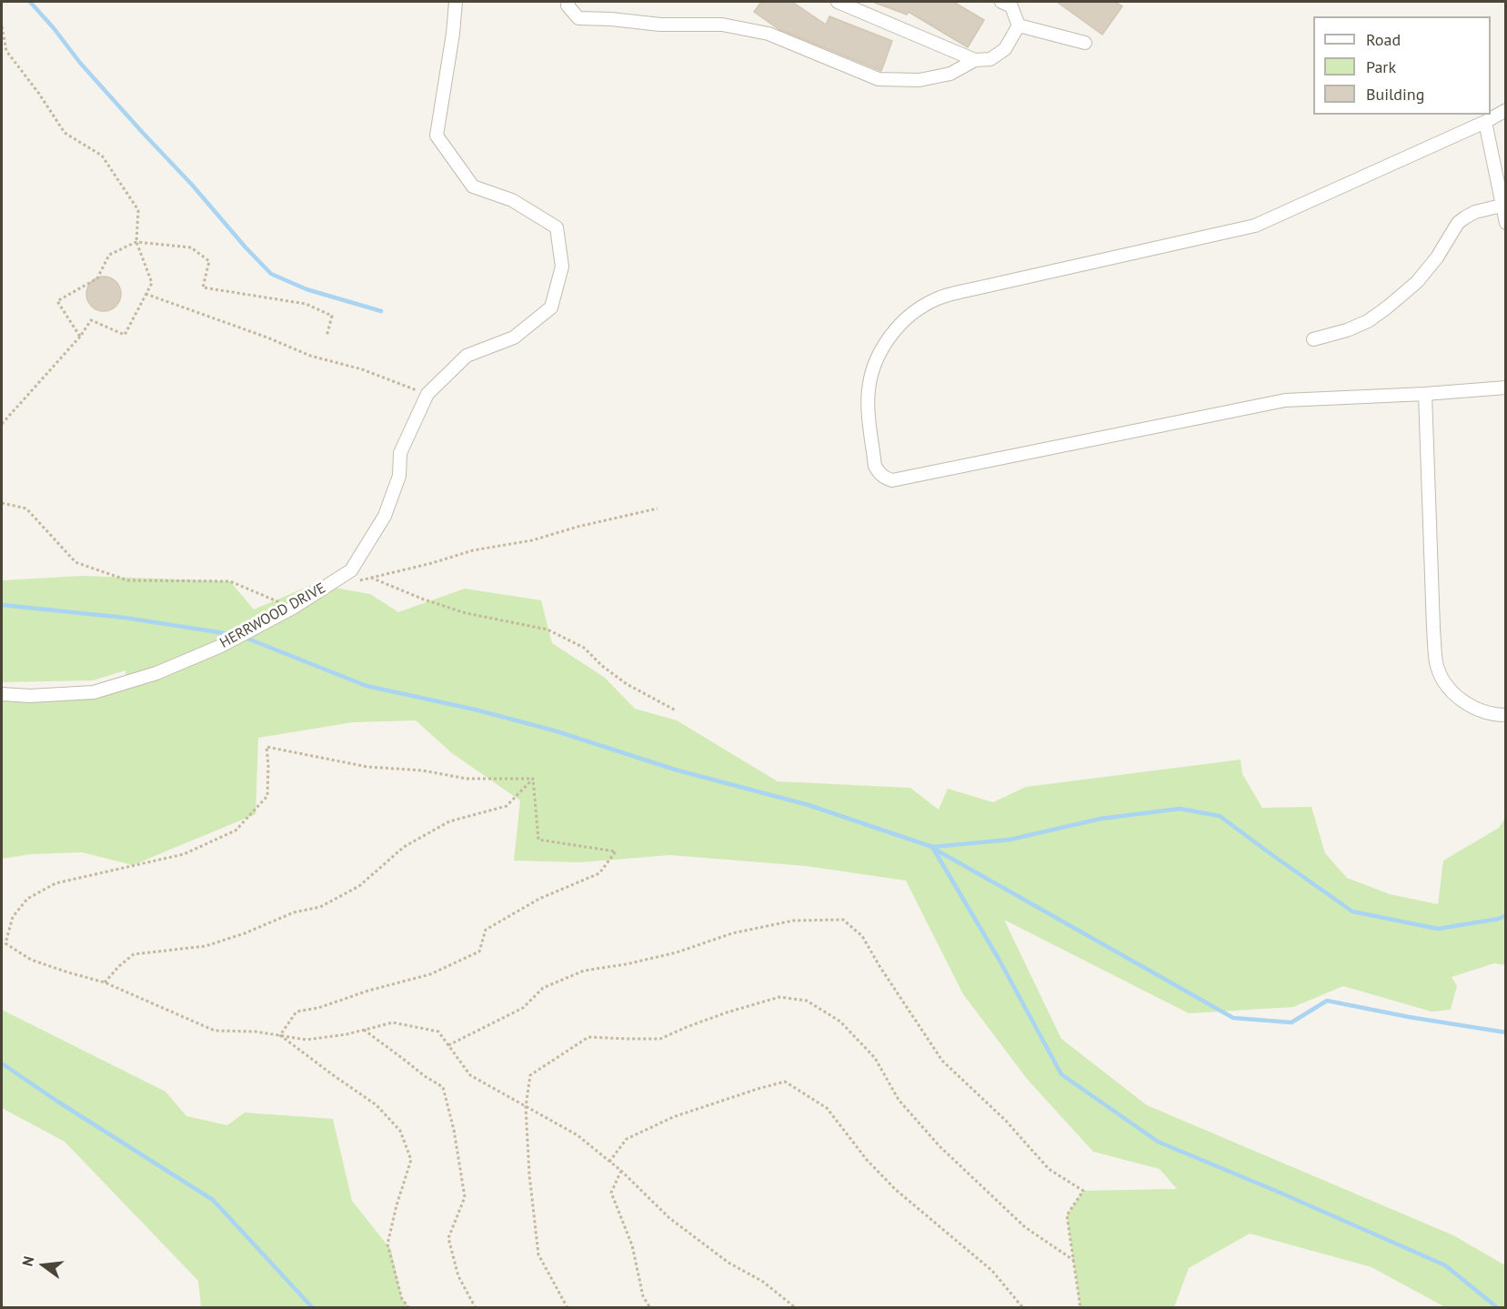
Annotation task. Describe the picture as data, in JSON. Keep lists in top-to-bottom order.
{
  "streets": {
    "street": ["HERRWOOD DRIVE"]
  },
  "legend": ["Road", "Park", "Building"],
  "north": "left"
}
